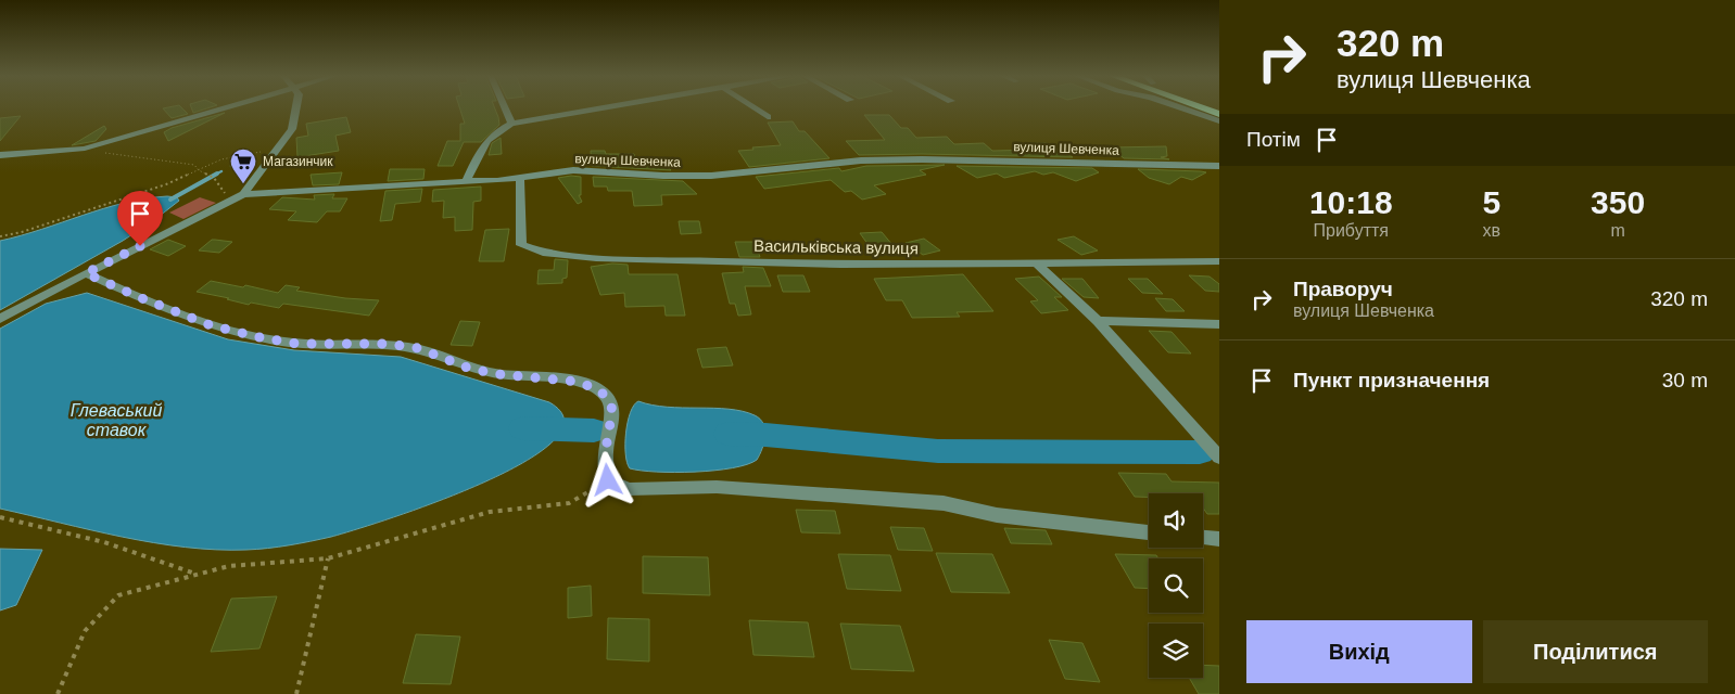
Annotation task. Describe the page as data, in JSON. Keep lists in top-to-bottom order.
{
  "streets": {
    "street": ["вулиця Шевченка", "Васильківська вулиця"]
  },
  "crossings": [
    ["вулиця Шевченка", "Васильківська вулиця"]
  ],
  "water": ["Глеваський ставок"],
  "places": {
    "supermarket": ["Магазинчик"]
  },
  "page": {
    "turn": ["320 m", "вулиця Шевченка"],
    "then": "Потім",
    "eta": [
      "10:18",
      "Прибуття",
      "5",
      "хв",
      "350",
      "m"
    ],
    "list": [
      {
        "name": "Праворуч",
        "note": "вулиця Шевченка",
        "value": "320 m"
      },
      {
        "name": "Пункт призначення",
        "value": "30 m"
      }
    ],
    "buttons": ["Вихід", "Поділитися"]
  }
}
